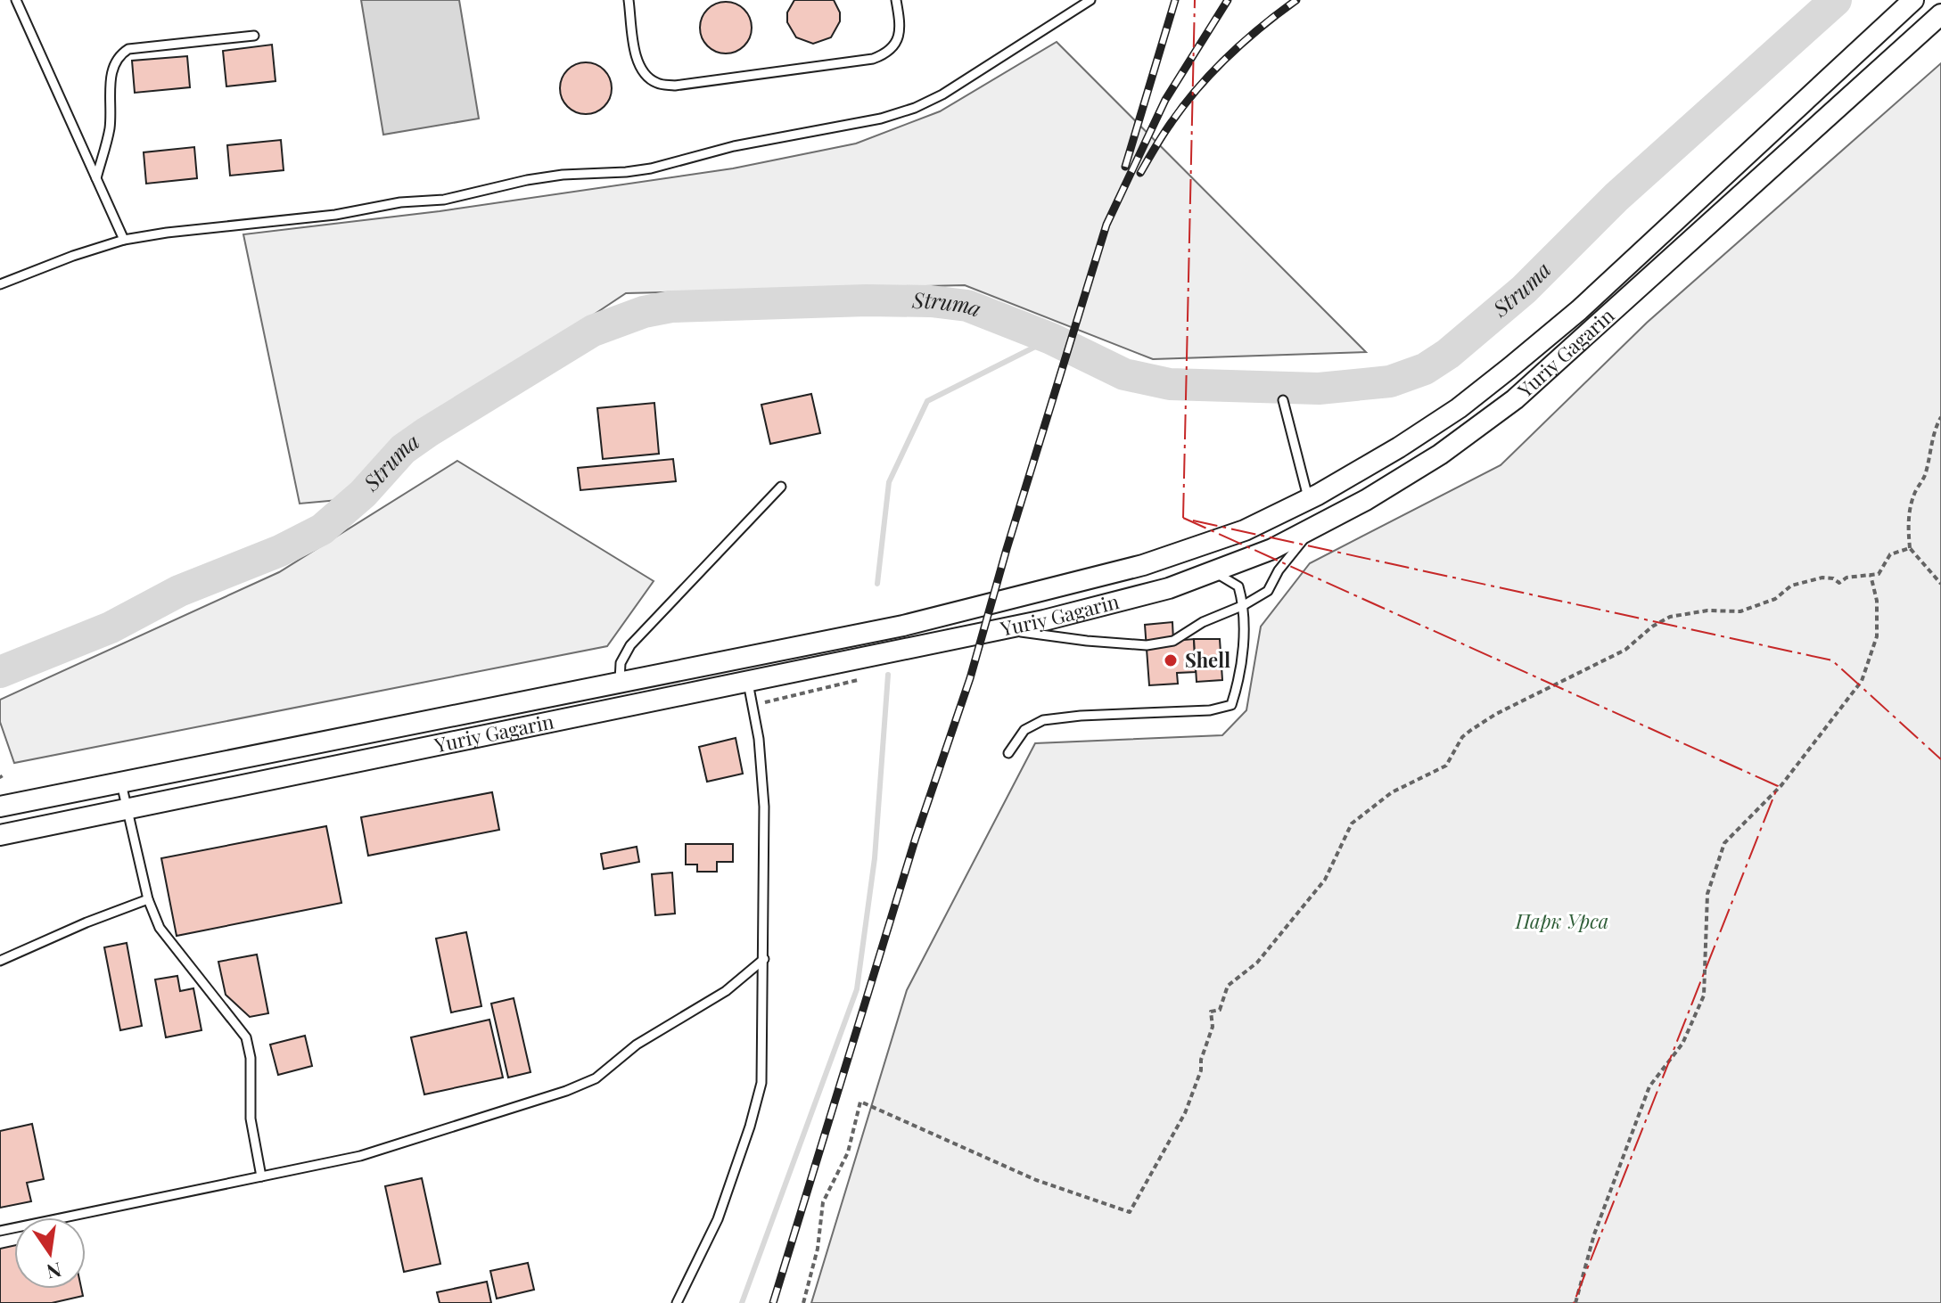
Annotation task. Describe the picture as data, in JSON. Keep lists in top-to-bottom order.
{
  "streets": {
    "street": ["Yuriy Gagarin"]
  },
  "water": ["Struma"],
  "parks": ["Парк Урса"],
  "places": ["Shell"],
  "north": "bottom"
}
